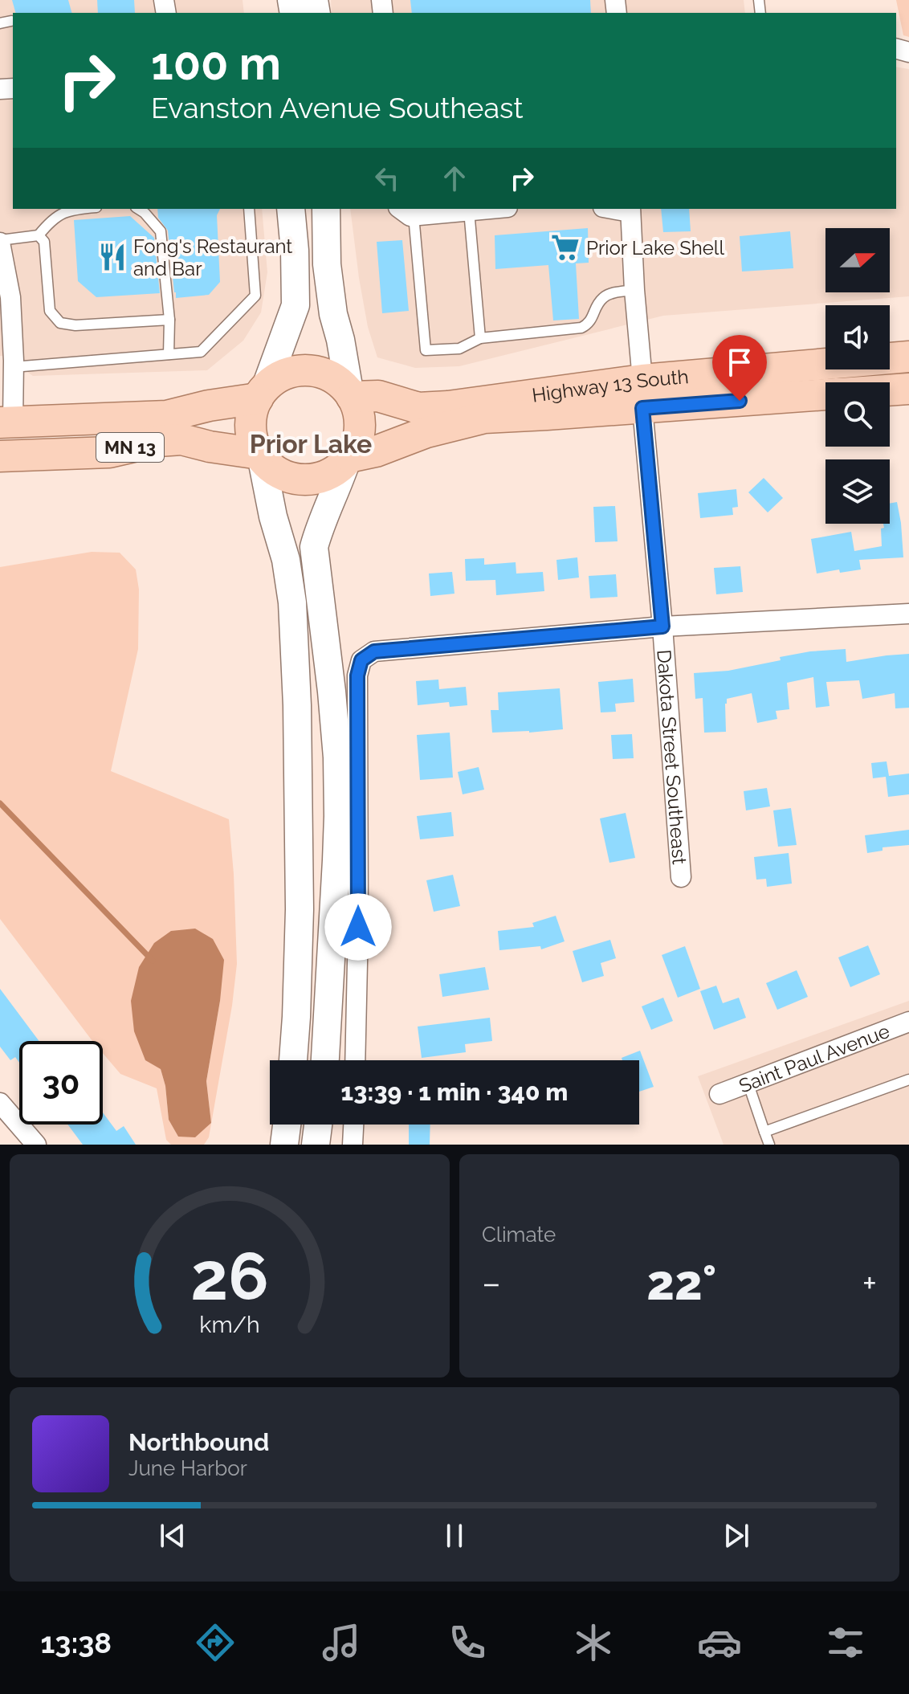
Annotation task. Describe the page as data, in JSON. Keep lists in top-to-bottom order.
{
  "streets": {
    "main road": ["Highway 13 South", "MN 13"],
    "street": ["Dakota Street Southeast", "Saint Paul Avenue"]
  },
  "crossings": [
    ["Highway 13 South", "MN 13"],
    ["Highway 13 South", "Dakota Street Southeast"]
  ],
  "districts": ["Prior Lake"],
  "places": {
    "supermarket": ["Prior Lake Shell"],
    "restaurant": ["Fong's Restaurant and Bar"]
  },
  "north": "right",
  "page": {
    "turn": ["100 m", "Evanston Avenue Southeast"],
    "limit": "30",
    "trip": "13:39 · 1 min · 340 m",
    "tile": "Climate",
    "heat": ["−", "22°", "+"],
    "song": ["Northbound", "June Harbor"],
    "tabs": "13:38",
    "gauge": ["26", "km/h"]
  }
}
